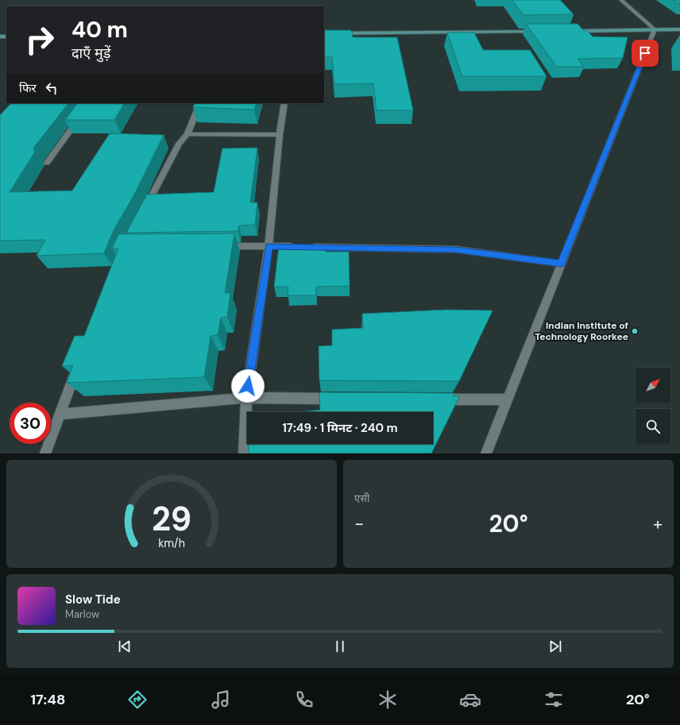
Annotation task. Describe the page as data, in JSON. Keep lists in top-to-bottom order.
{
  "places": ["Indian Institute of Technology Roorkee"],
  "north": "top right",
  "page": {
    "turn": ["40 m", "दाएँ मुड़ें"],
    "then": "फिर",
    "limit": "30",
    "trip": "17:49 · 1 मिनट · 240 m",
    "tile": "एसी",
    "heat": ["−", "20°", "+"],
    "song": ["Slow Tide", "Marlow"],
    "tabs": ["17:48", "20°"],
    "gauge": ["29", "km/h"]
  }
}
